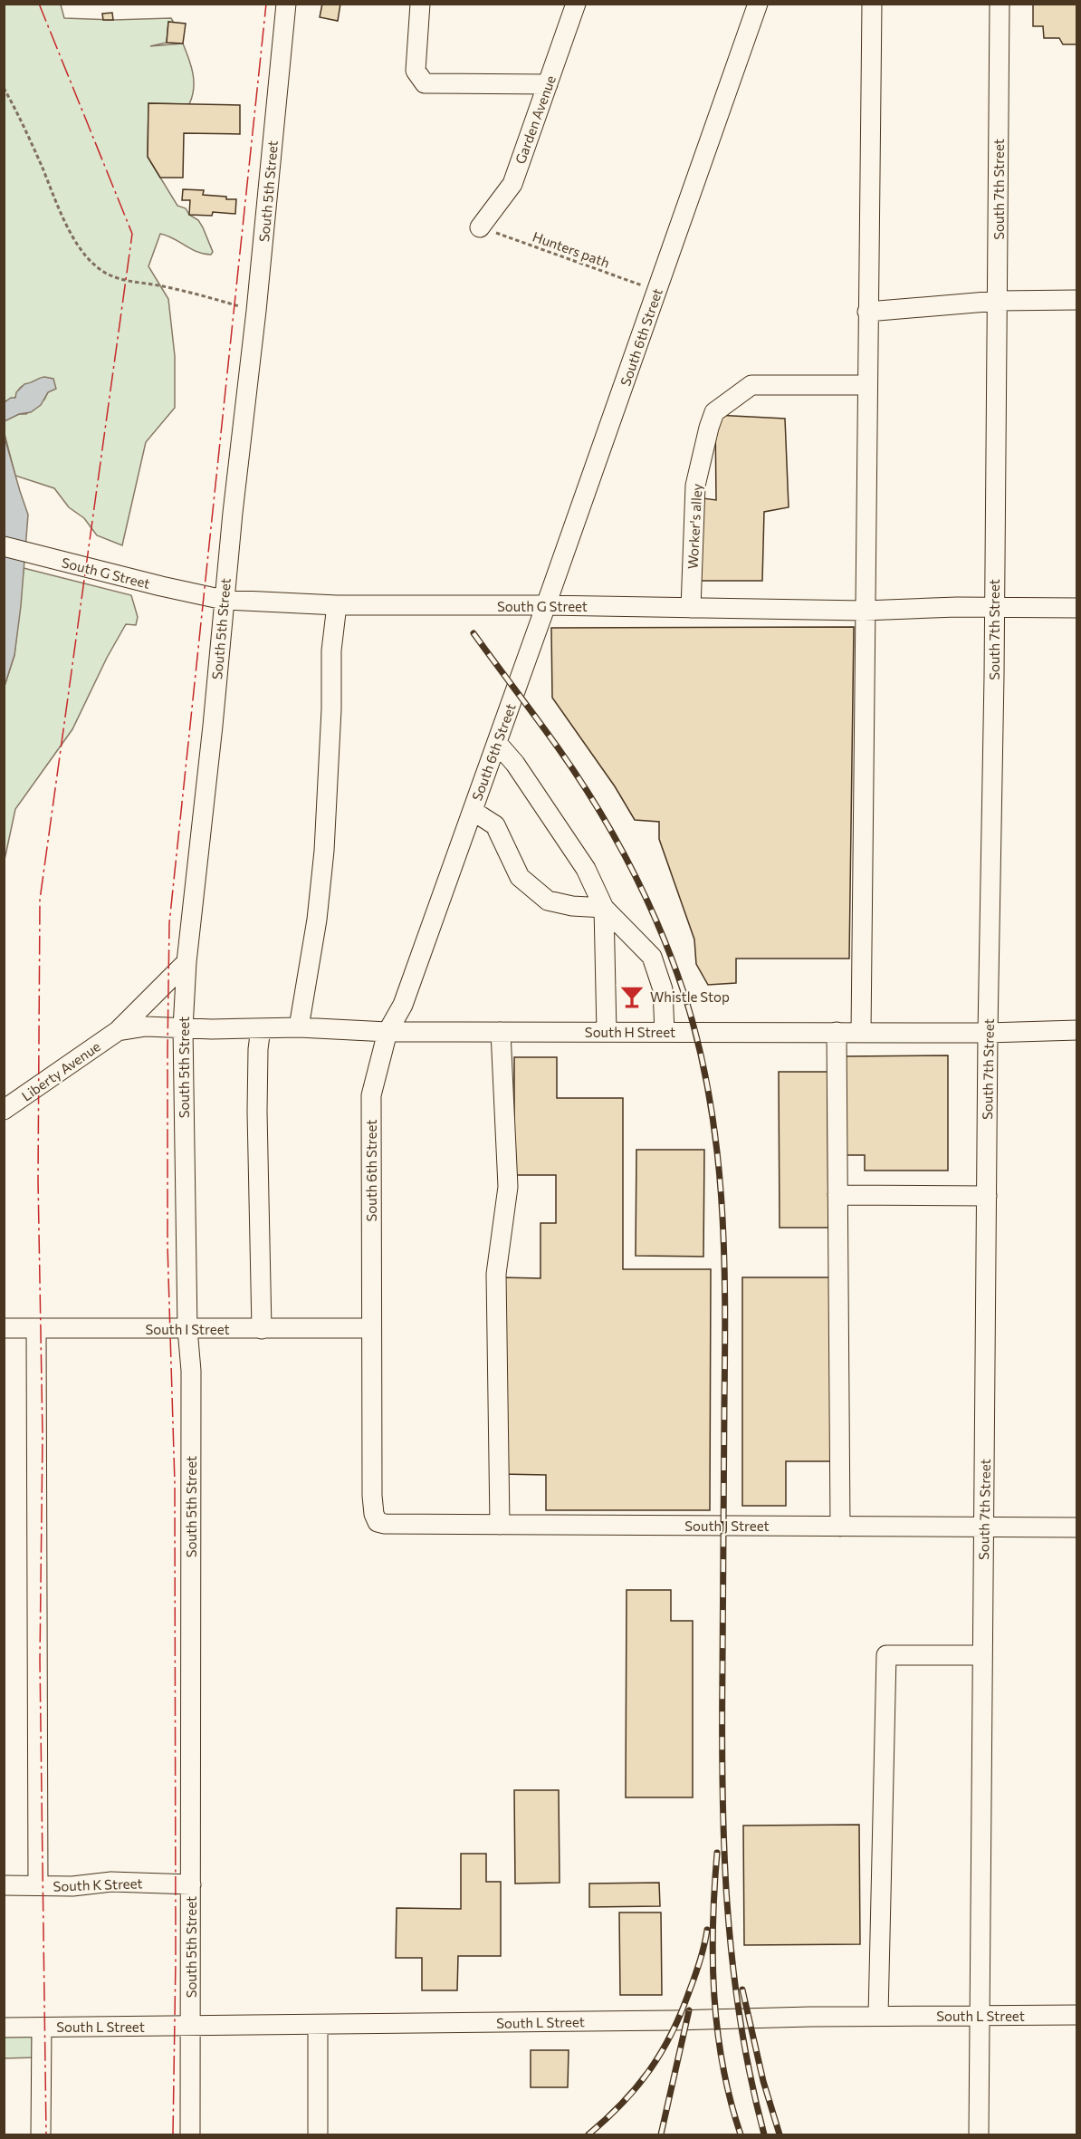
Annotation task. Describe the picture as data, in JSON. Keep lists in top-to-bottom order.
{
  "streets": {
    "street": [
      "Garden Avenue",
      "South 7th Street",
      "South 5th Street",
      "South 6th Street",
      "Worker's alley",
      "South G Street",
      "South H Street",
      "Liberty Avenue",
      "South I Street",
      "South J Street",
      "South K Street",
      "South L Street"
    ],
    "path": ["Hunters path"]
  },
  "crossings": [
    ["Garden Avenue", "Hunters path"],
    ["South 7th Street", "South G Street"],
    ["South 7th Street", "South H Street"],
    ["South 7th Street", "South J Street"],
    ["South 7th Street", "South L Street"],
    ["South 5th Street", "South G Street"],
    ["South 5th Street", "South H Street"],
    ["South 5th Street", "Liberty Avenue"],
    ["South 5th Street", "South I Street"],
    ["South 5th Street", "South K Street"],
    ["South 5th Street", "South L Street"],
    ["Hunters path", "South 6th Street"],
    ["South 6th Street", "South G Street"],
    ["South 6th Street", "South H Street"],
    ["South 6th Street", "South I Street"],
    ["South 6th Street", "South J Street"],
    ["Worker's alley", "South G Street"],
    ["South H Street", "Liberty Avenue"]
  ],
  "places": {
    "bar": ["Whistle Stop"]
  }
}
